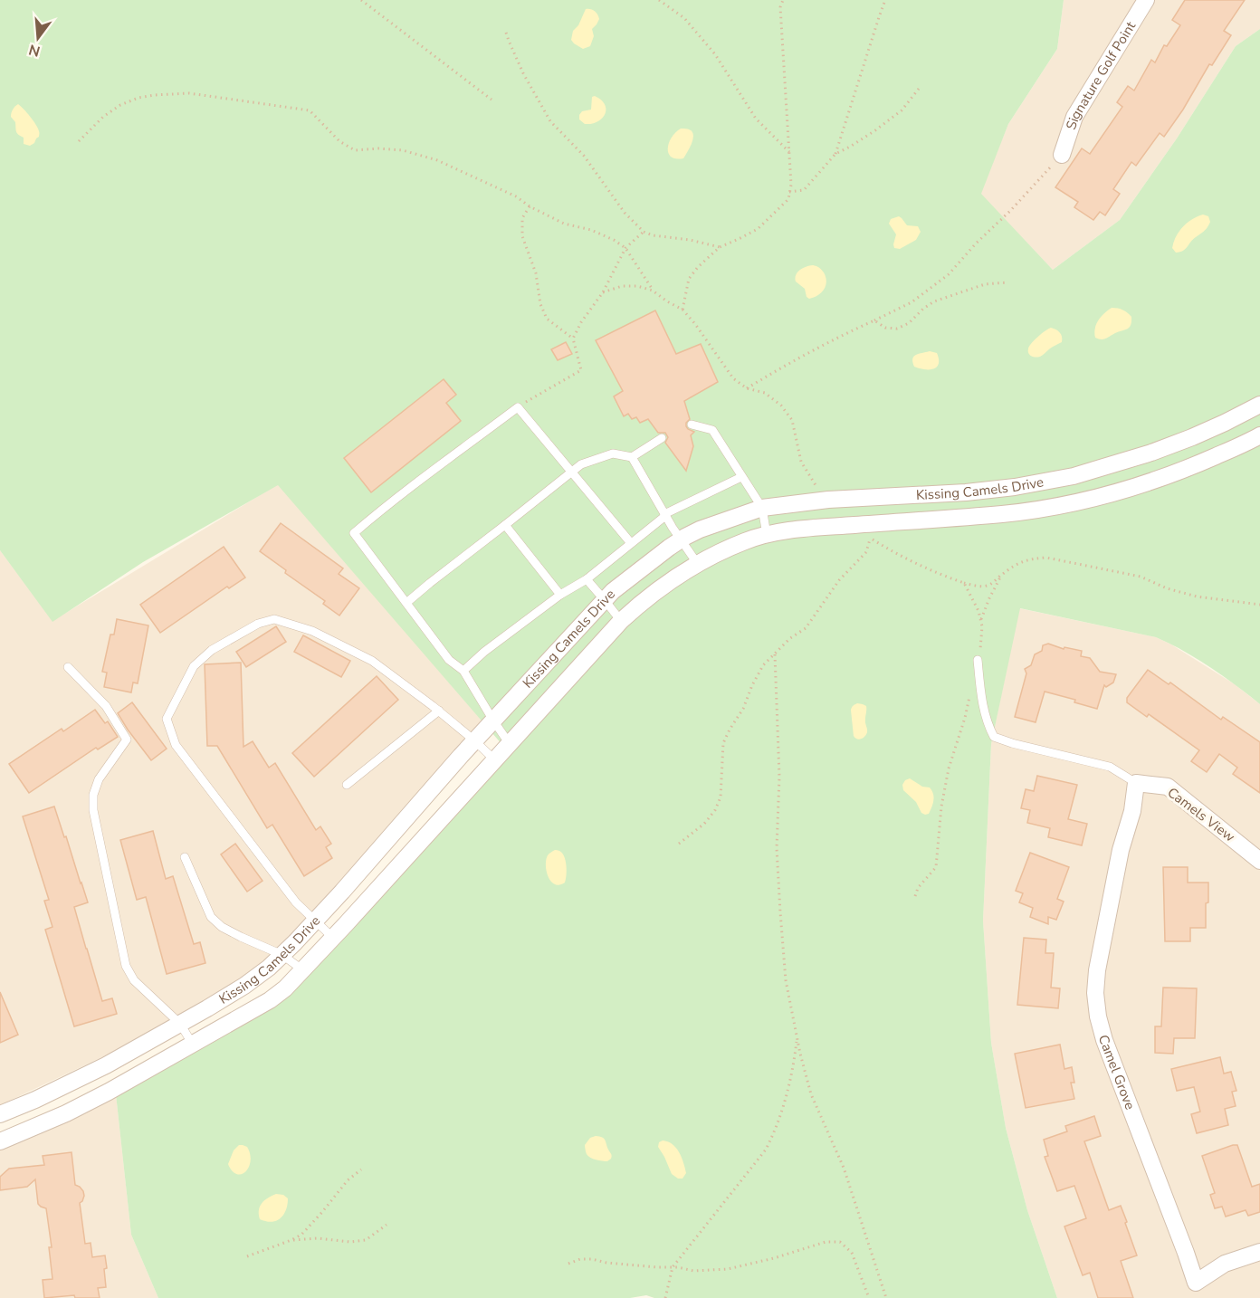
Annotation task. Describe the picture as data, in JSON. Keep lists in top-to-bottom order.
{
  "streets": {
    "street": [
      "Signature Golf Point",
      "Kissing Camels Drive",
      "Camels View",
      "Camel Grove"
    ]
  },
  "crossings": [
    ["Camels View", "Camel Grove"]
  ],
  "north": "bottom"
}
